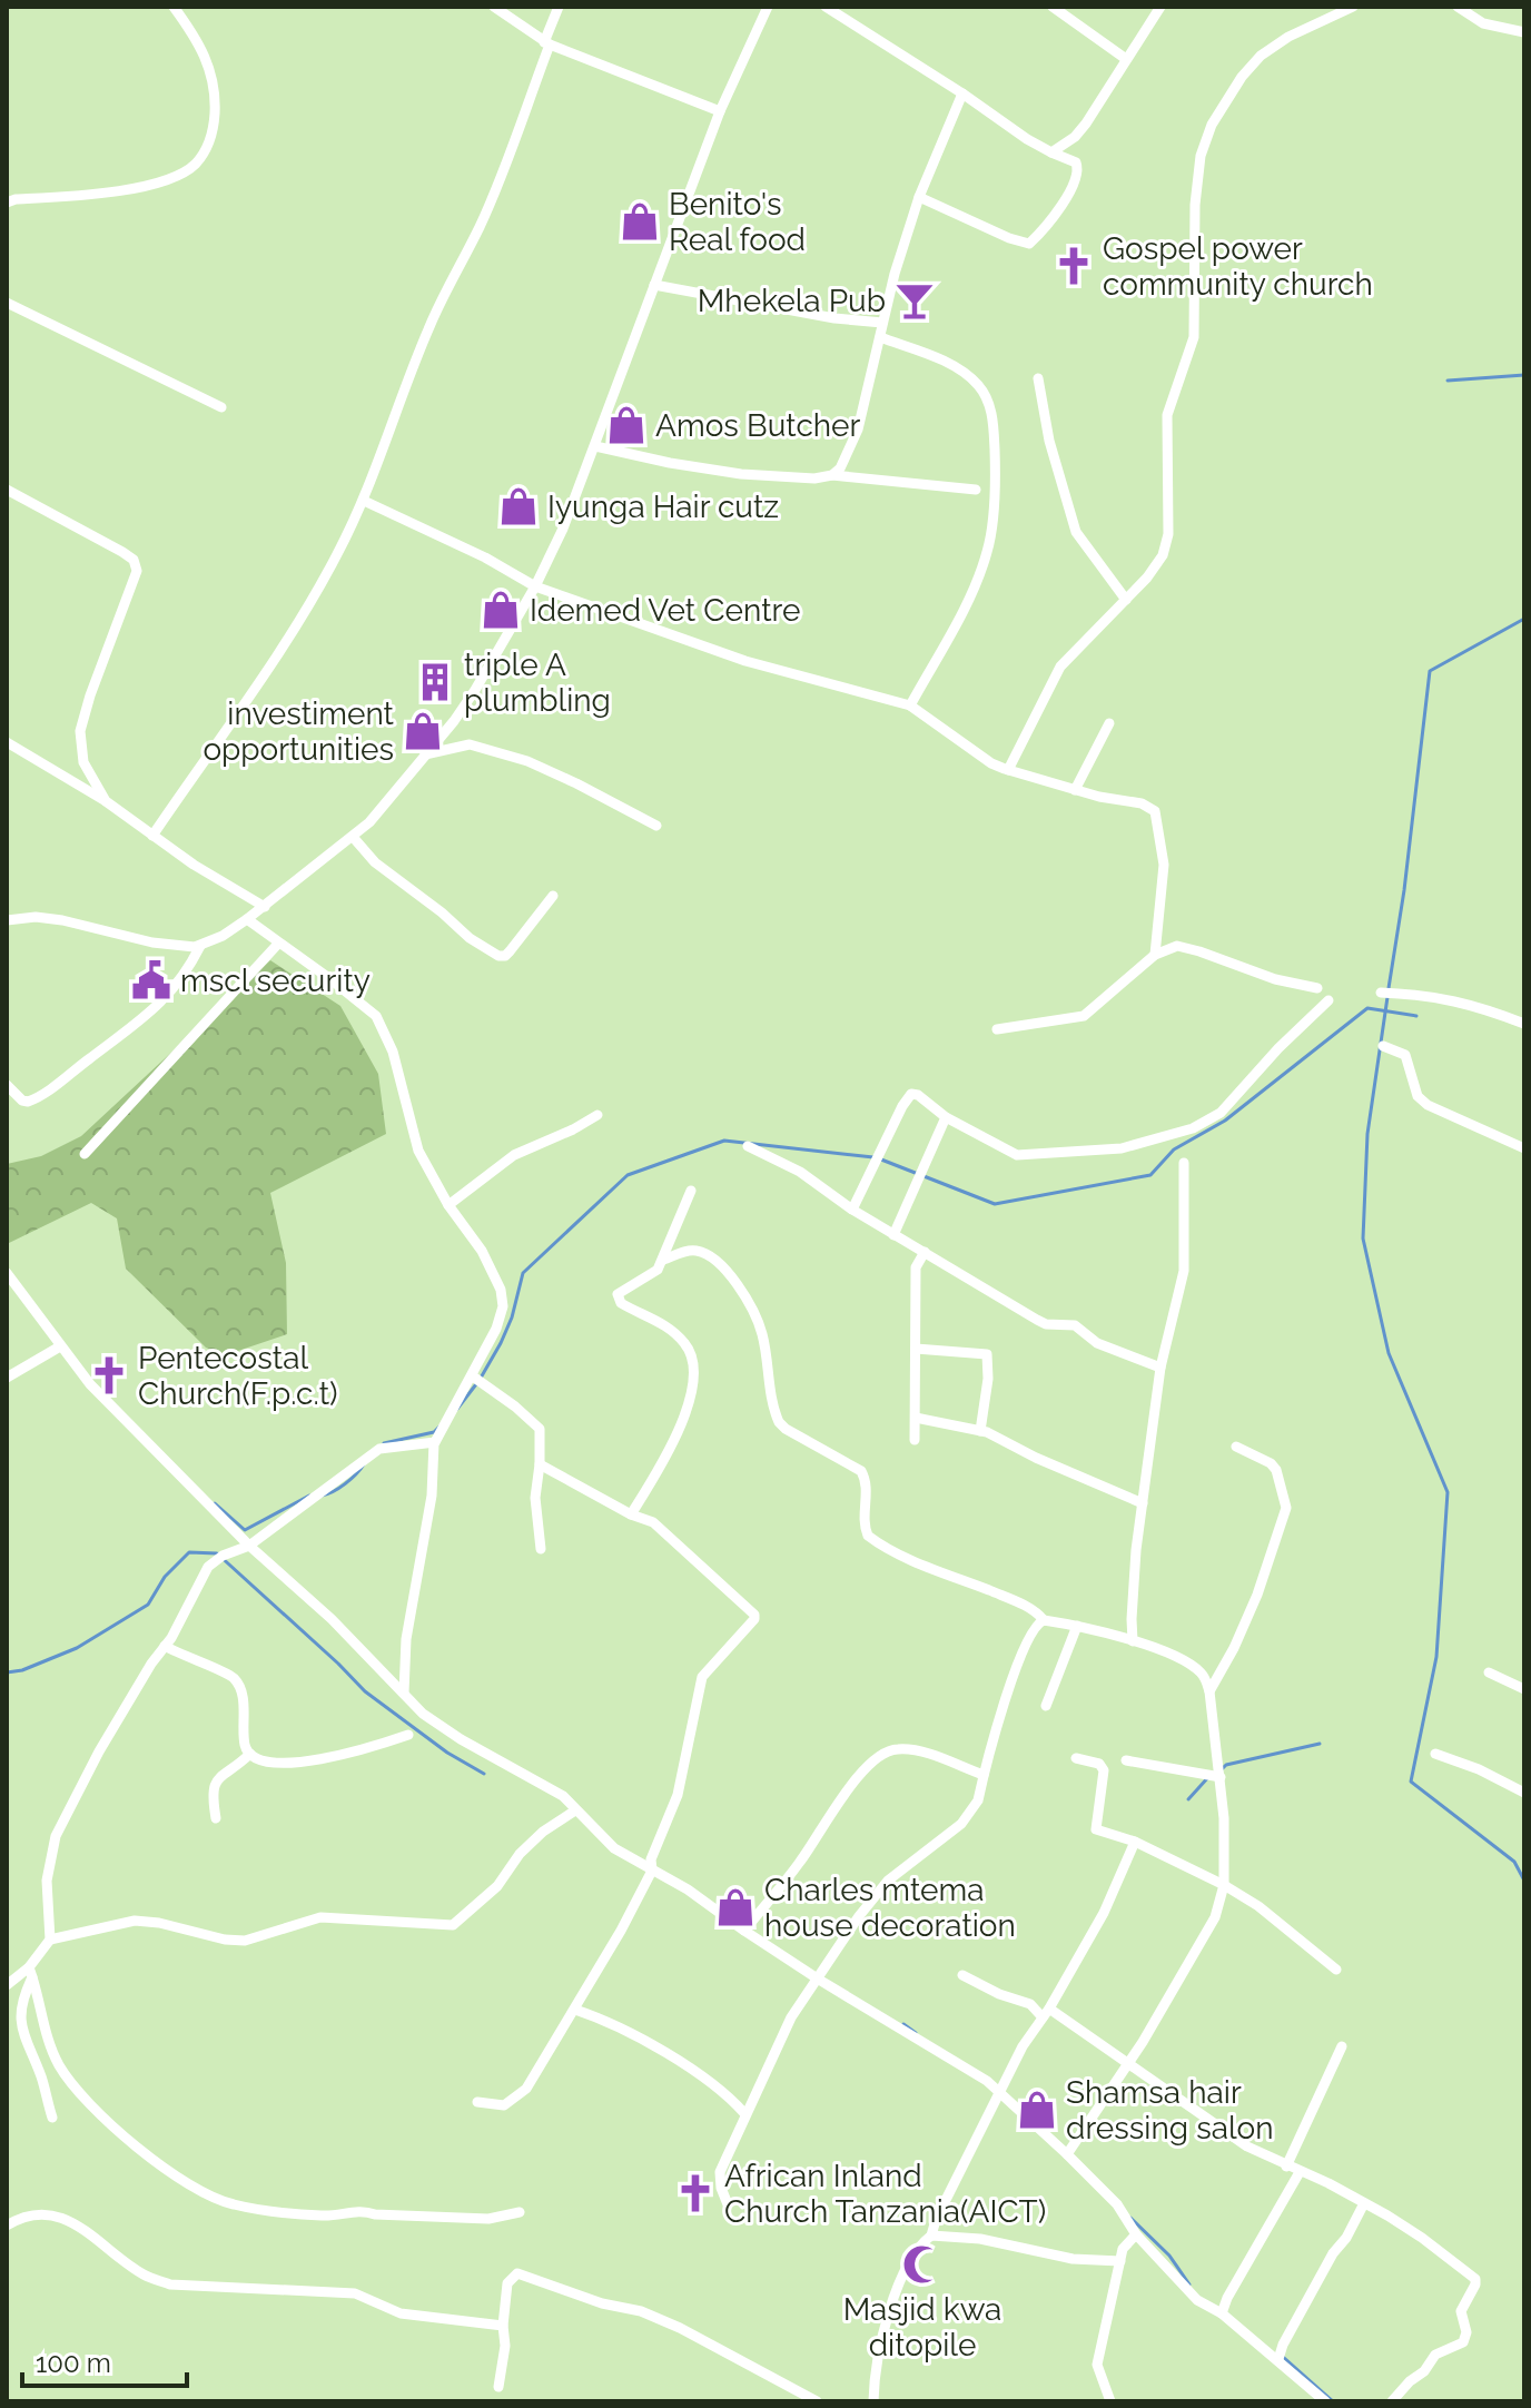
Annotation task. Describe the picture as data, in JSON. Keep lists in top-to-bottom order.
{
  "places": {
    "shop": [
      "Benito's Real food",
      "Amos Butcher",
      "Iyunga Hair cutz",
      "Idemed Vet Centre",
      "investiment opportunities",
      "Charles mtema house decoration",
      "Shamsa hair dressing salon"
    ],
    "church": ["Gospel power community church", "Pentecostal Church(F.p.c.t)", "African Inland Church Tanzania(AICT)"],
    "bar": ["Mhekela Pub"],
    "building": ["triple A plumbling"],
    "public building": ["mscl security"],
    "mosque": ["Masjid kwa ditopile"]
  },
  "scale_bar": "100 m"
}
